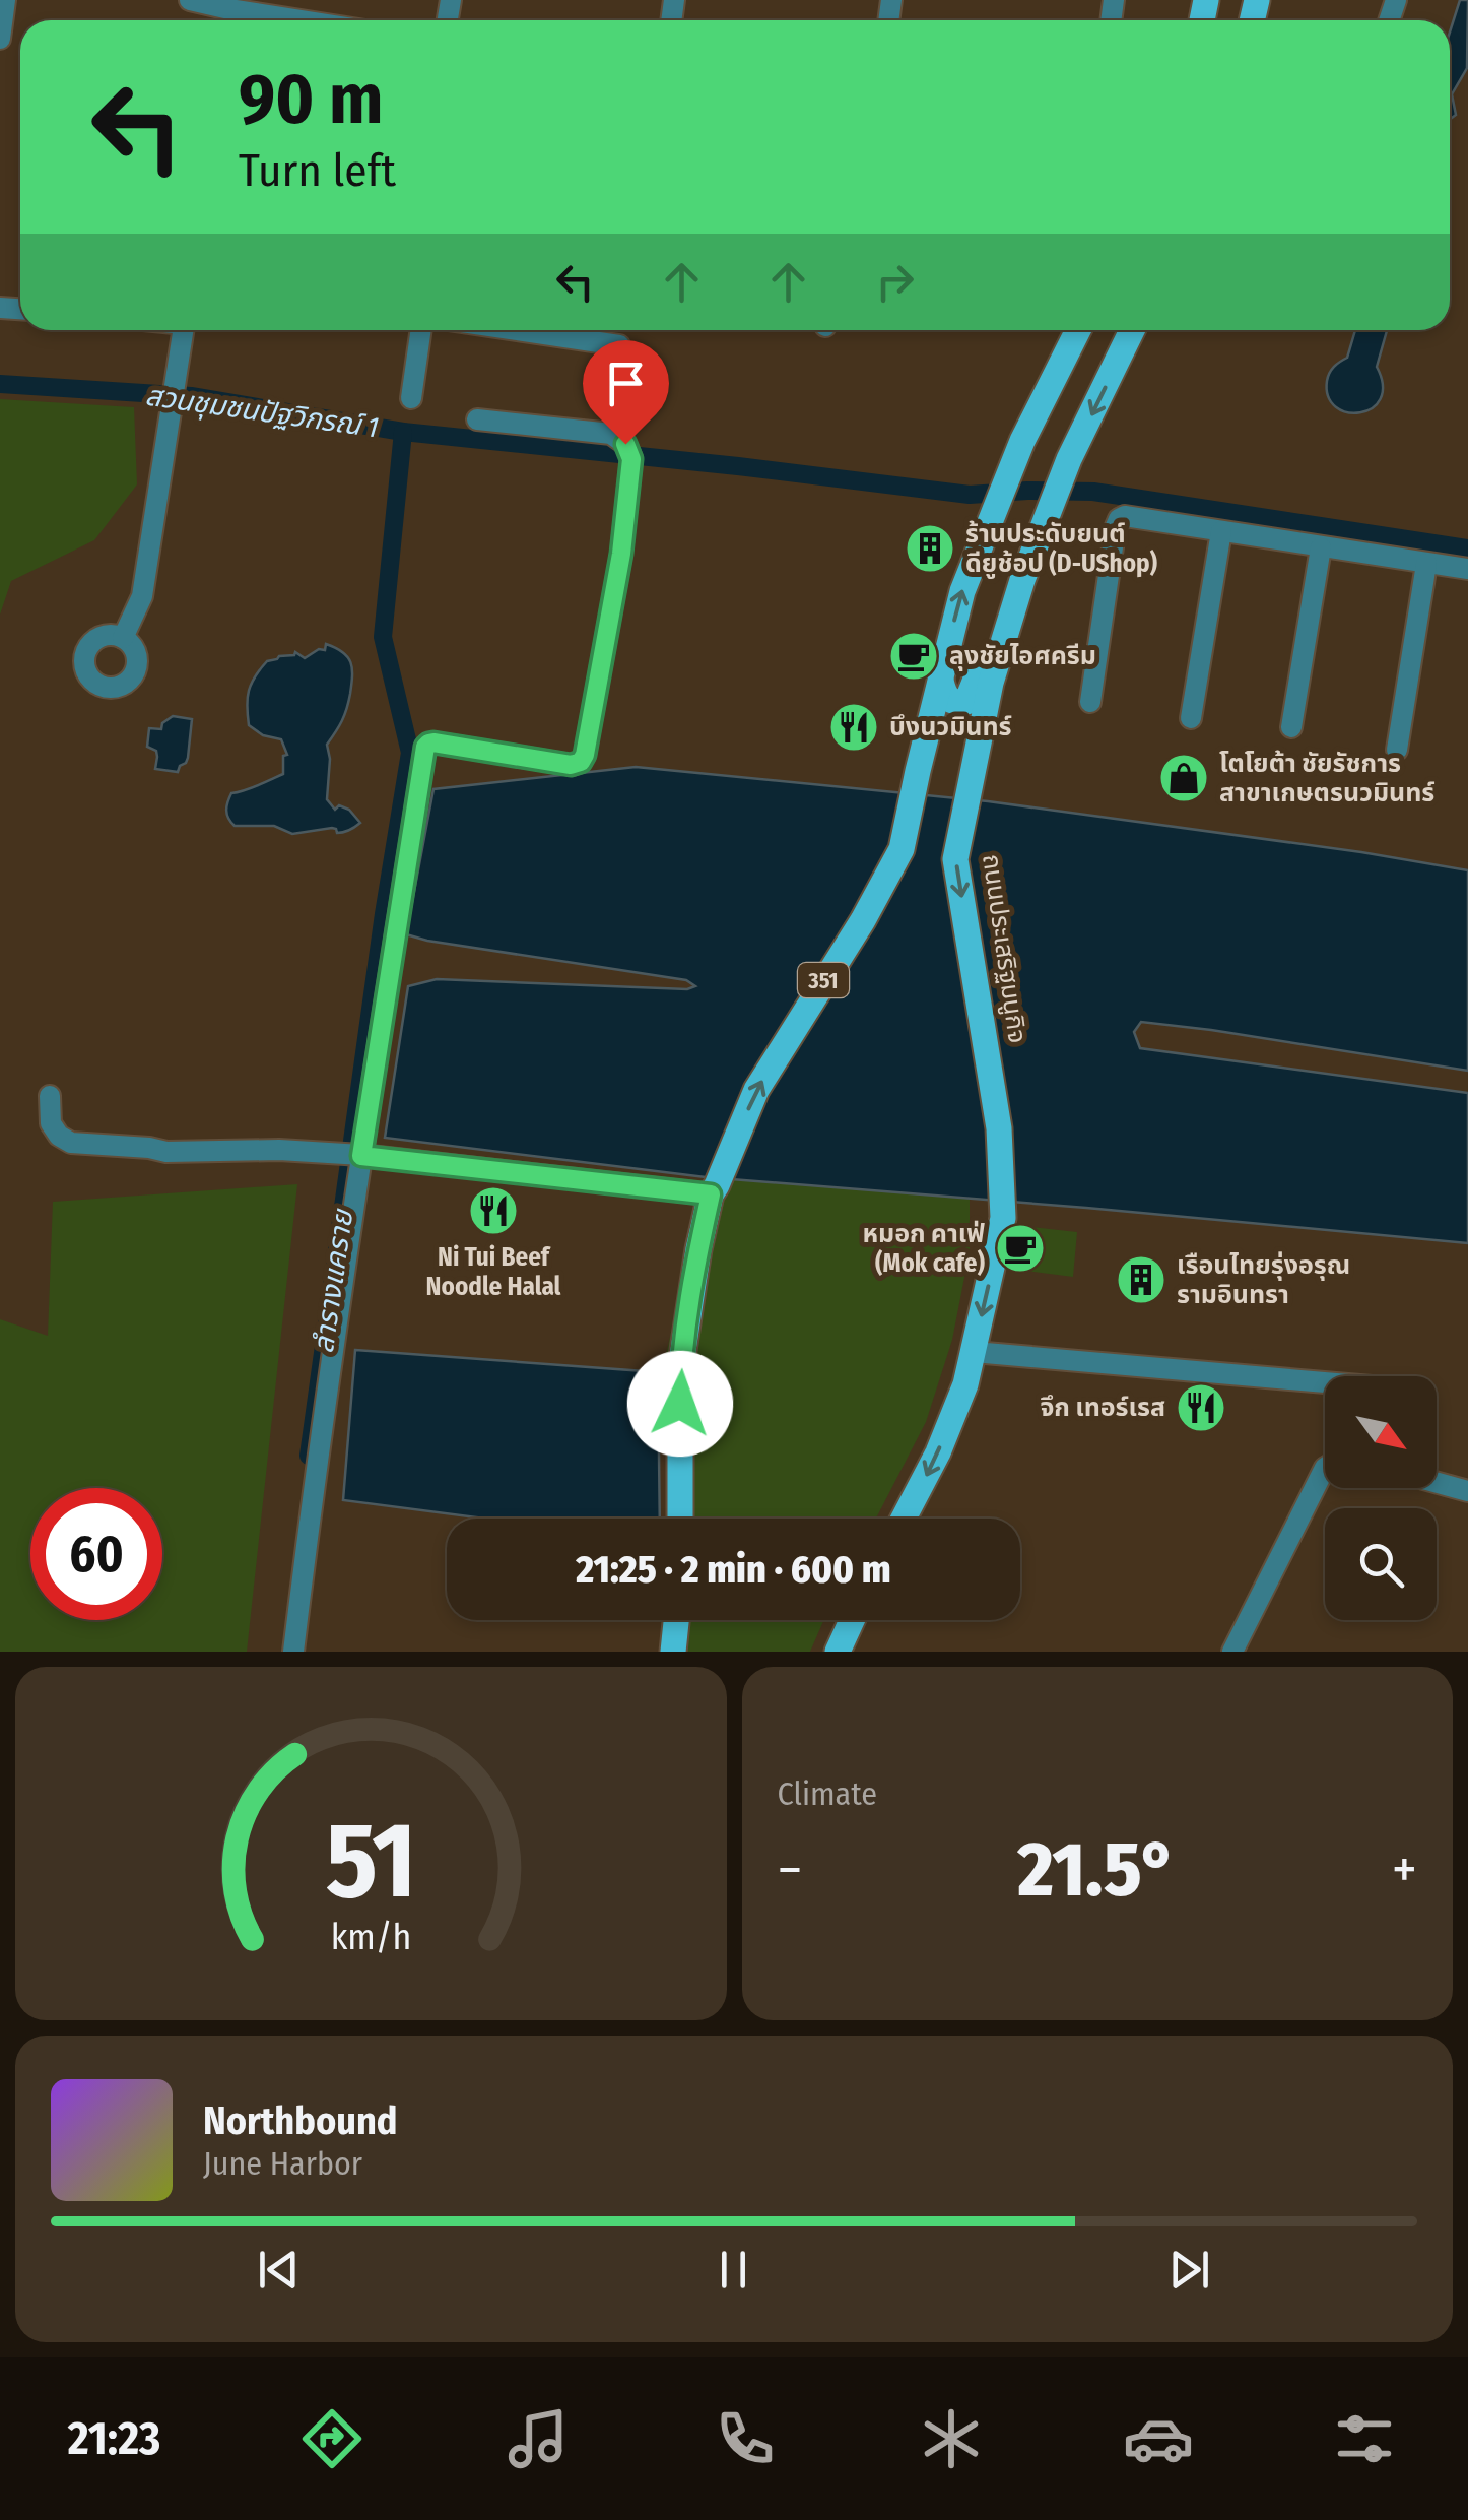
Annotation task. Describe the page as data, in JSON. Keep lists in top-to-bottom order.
{
  "streets": {
    "main road": ["ถนนประเสริฐมนูกิจ", "351"]
  },
  "water": ["สวนชุมชนปัฐวิกรณ์ 1", "ลำรางแคราย"],
  "places": {
    "building": ["ร้านประดับยนต์ ดียูช้อป (D-UShop)", "เรือนไทยรุ่งอรุณ รามอินทรา"],
    "cafe": ["ลุงชัยไอศครีม", "หมอก คาเฟ่ (Mok cafe)"],
    "restaurant": ["บึงนวมินทร์", "Ni Tui Beef Noodle Halal", "จึก เทอร์เรส"],
    "shop": ["โตโยต้า ชัยรัชการ สาขาเกษตรนวมินทร์"]
  },
  "north": "bottom right",
  "page": {
    "turn": ["90 m", "Turn left"],
    "limit": "60",
    "trip": "21:25 · 2 min · 600 m",
    "tile": "Climate",
    "heat": ["−", "21.5°", "+"],
    "song": ["Northbound", "June Harbor"],
    "tabs": "21:23",
    "gauge": ["51", "km/h"]
  }
}
